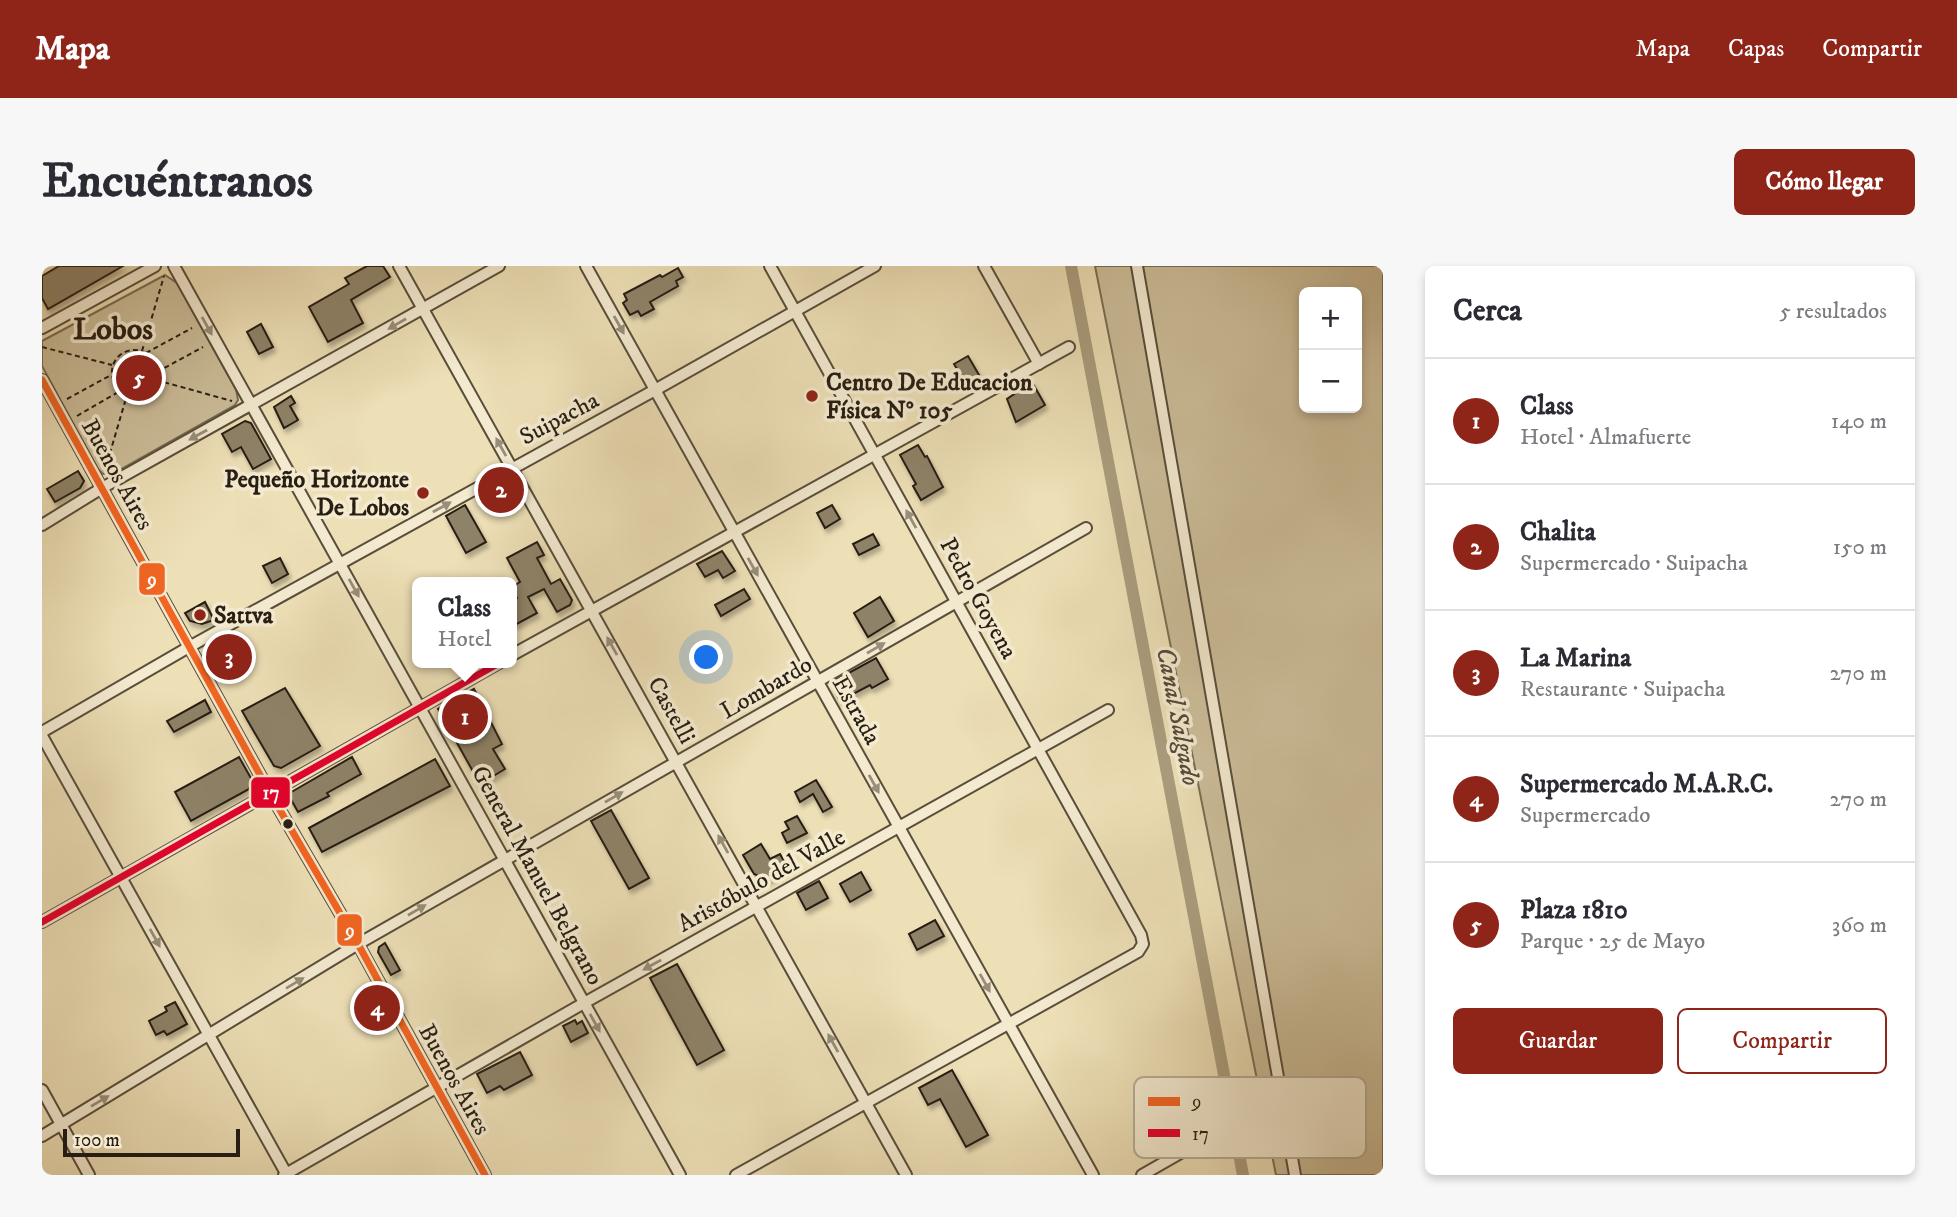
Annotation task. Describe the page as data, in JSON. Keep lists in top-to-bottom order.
{
  "streets": {
    "street": [
      "Suipacha",
      "Buenos Aires",
      "Pedro Goyena",
      "Lombardo",
      "Castelli",
      "Estrada",
      "General Manuel Belgrano",
      "Aristóbulo del Valle"
    ]
  },
  "crossings": [
    ["Suipacha", "Buenos Aires"],
    ["Suipacha", "Pedro Goyena"],
    ["Suipacha", "Castelli"],
    ["Suipacha", "Estrada"],
    ["Suipacha", "General Manuel Belgrano"],
    ["Buenos Aires", "Lombardo"],
    ["Buenos Aires", "Aristóbulo del Valle"],
    ["Pedro Goyena", "Lombardo"],
    ["Pedro Goyena", "Estrada"],
    ["Pedro Goyena", "Aristóbulo del Valle"],
    ["Lombardo", "Castelli"],
    ["Lombardo", "Estrada"],
    ["Lombardo", "General Manuel Belgrano"],
    ["Castelli", "Aristóbulo del Valle"],
    ["Estrada", "Aristóbulo del Valle"],
    ["General Manuel Belgrano", "Aristóbulo del Valle"]
  ],
  "one_way": [
    "Lombardo",
    "Castelli",
    "Estrada",
    "General Manuel Belgrano"
  ],
  "districts": ["Lobos"],
  "water": ["Canal Salgado"],
  "places": ["Centro De Educacion Física N° 105", "Pequeño Horizonte De Lobos", "Sattva"],
  "lines": ["transit line 9", "transit line 17"],
  "legend": ["9", "17"],
  "scale_bar": "100 m",
  "page": {
    "header": "Mapa",
    "nav": ["Mapa", "Capas", "Compartir"],
    "buttons": [
      "Cómo llegar",
      ["Guardar", "Compartir"]
    ],
    "title": "Encuéntranos",
    "heading": ["Cerca", "5 resultados"],
    "map_buttons": ["+", "−"],
    "pins": [
      "5",
      "2",
      "3",
      "1",
      "4"
    ],
    "list": [
      {
        "mark": "1",
        "name": "Class",
        "note": "Hotel · Almafuerte",
        "value": "140 m"
      },
      {
        "mark": "2",
        "name": "Chalita",
        "note": "Supermercado · Suipacha",
        "value": "150 m"
      },
      {
        "mark": "3",
        "name": "La Marina",
        "note": "Restaurante · Suipacha",
        "value": "270 m"
      },
      {
        "mark": "4",
        "name": "Supermercado M.A.R.C.",
        "note": "Supermercado",
        "value": "270 m"
      },
      {
        "mark": "5",
        "name": "Plaza 1810",
        "note": "Parque · 25 de Mayo",
        "value": "360 m"
      }
    ],
    "popup": ["Class", "Hotel"],
    "scale": "100 m"
  }
}
